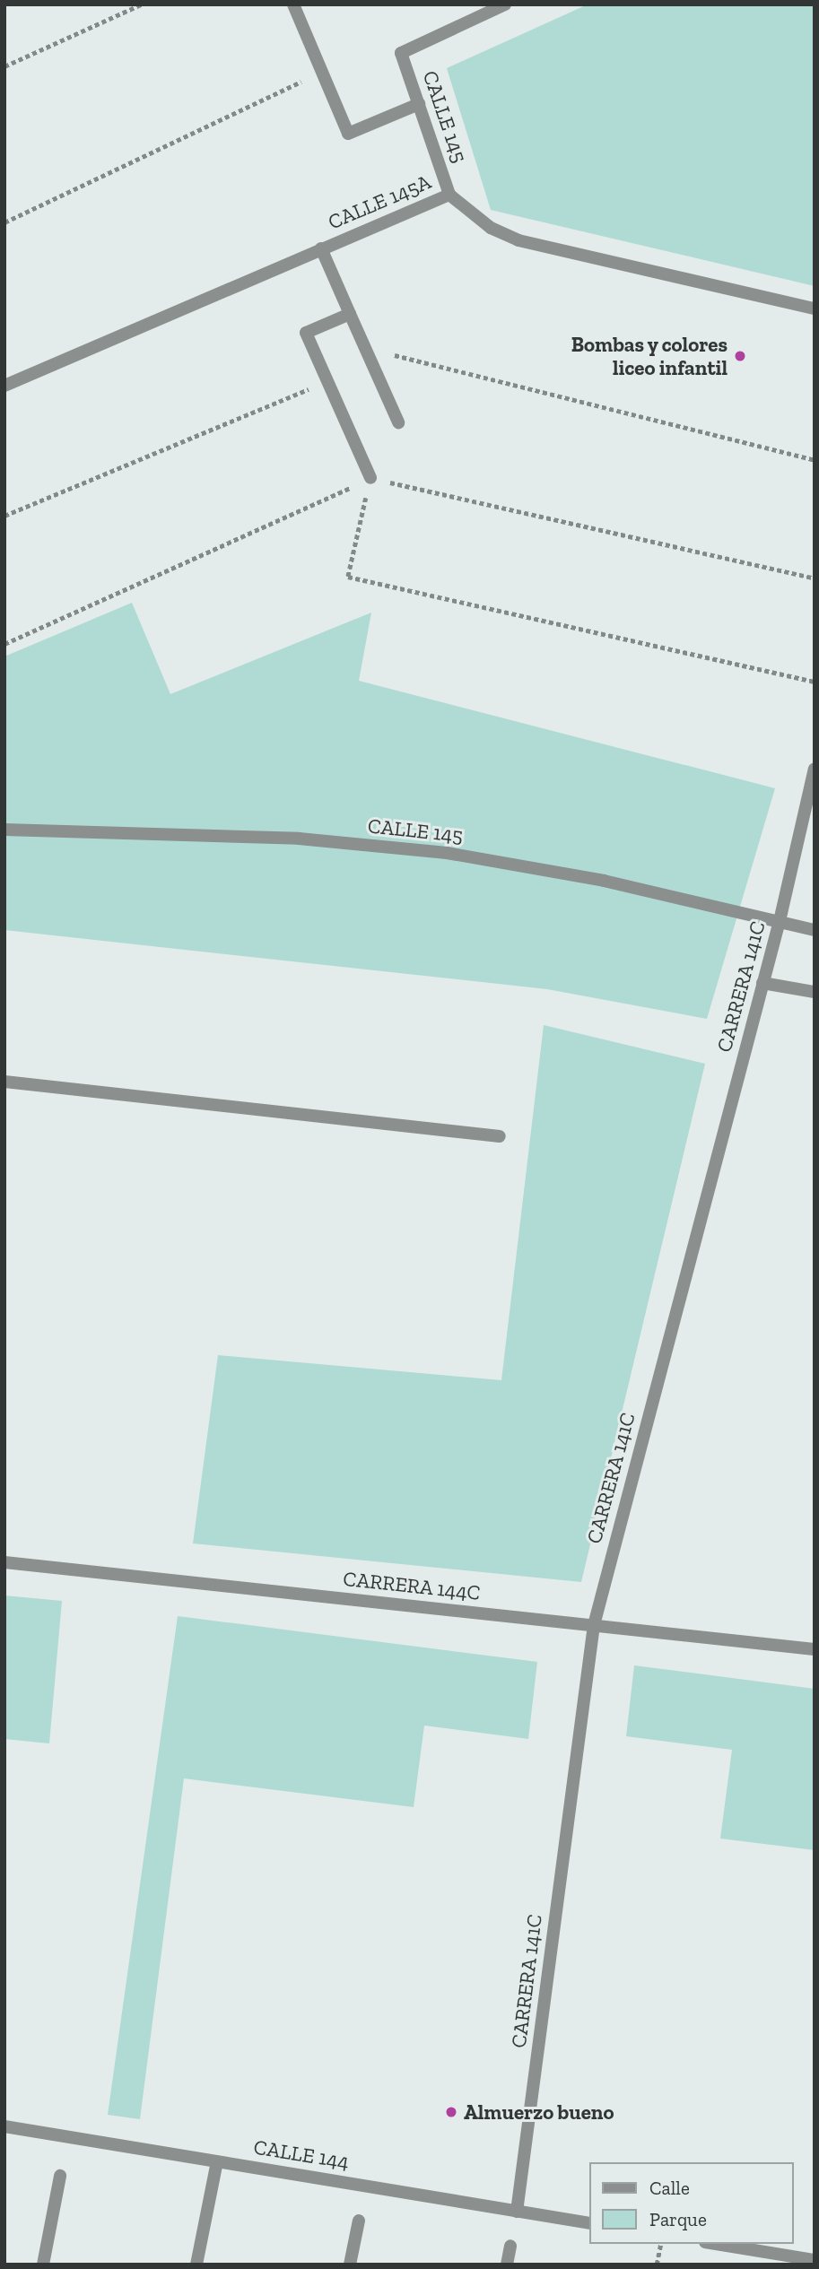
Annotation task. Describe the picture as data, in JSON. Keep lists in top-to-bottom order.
{
  "streets": {
    "street": [
      "CALLE 145",
      "CALLE 145A",
      "CARRERA 141C",
      "CARRERA 144C",
      "CALLE 144"
    ]
  },
  "crossings": [
    ["CALLE 145", "CALLE 145A"],
    ["CALLE 145", "CARRERA 141C"],
    ["CARRERA 141C", "CARRERA 144C"],
    ["CARRERA 141C", "CALLE 144"]
  ],
  "places": ["Bombas y colores liceo infantil", "Almuerzo bueno"],
  "legend": ["Calle", "Parque"]
}
